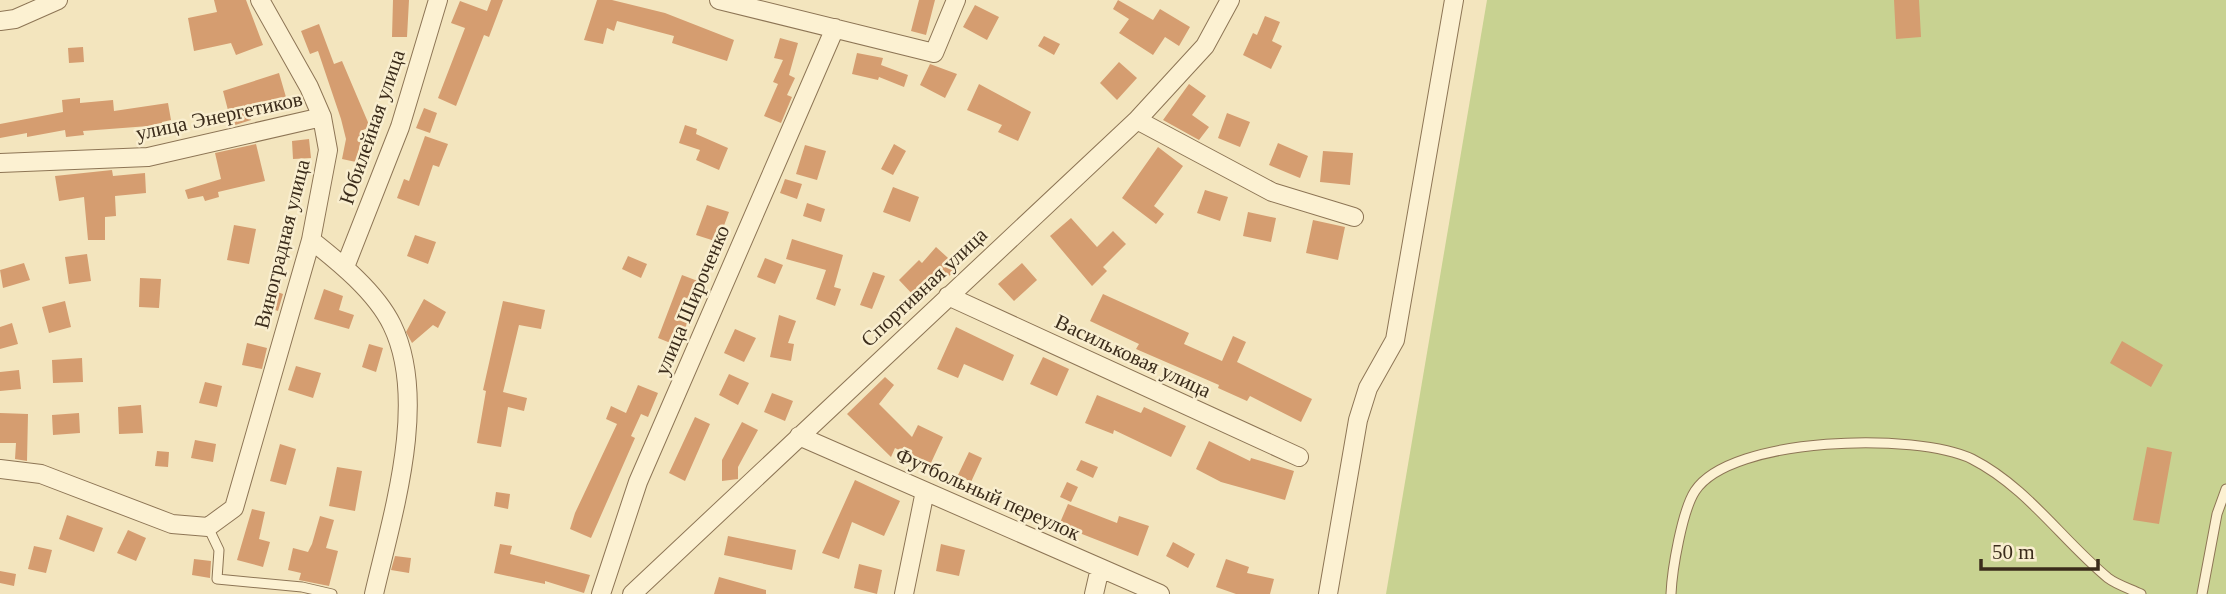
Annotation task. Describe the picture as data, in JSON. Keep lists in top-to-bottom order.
{
  "streets": {
    "street": [
      "улица Энергетиков",
      "Юбилейная улица",
      "Виноградная улица",
      "Спортивная улица",
      "улица Широченко",
      "Васильковая улица",
      "Футбольный переулок"
    ]
  },
  "crossings": [
    ["улица Энергетиков", "Виноградная улица"],
    ["Спортивная улица", "Васильковая улица"],
    ["Спортивная улица", "Футбольный переулок"]
  ],
  "scale_bar": "50 m"
}
